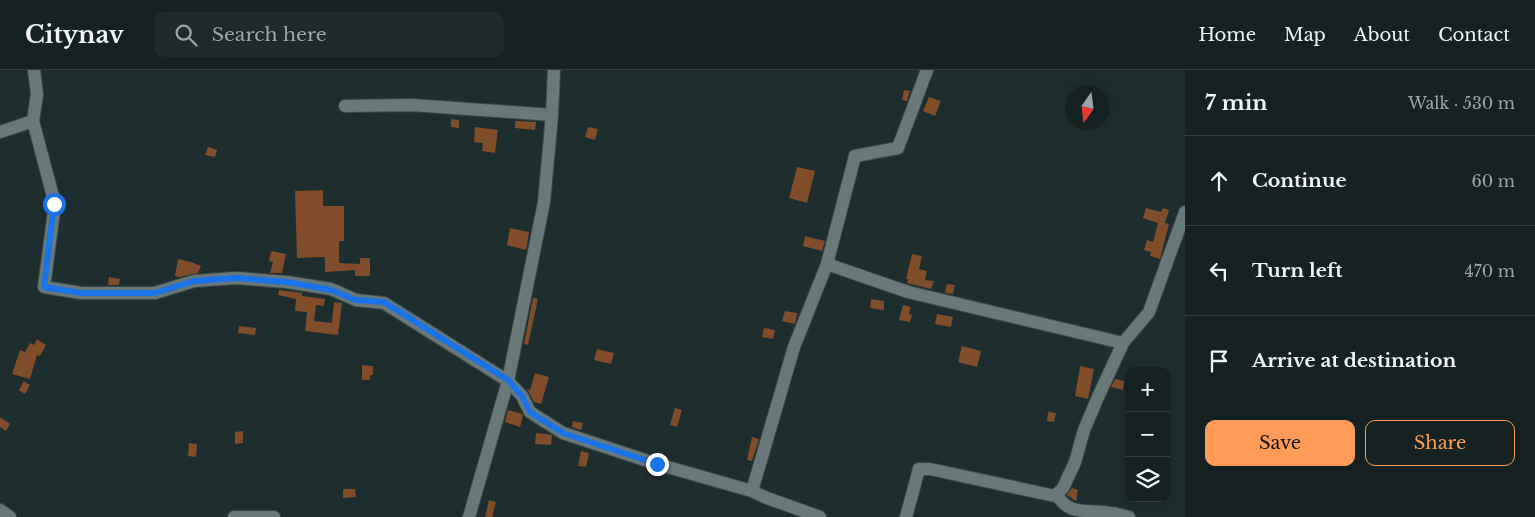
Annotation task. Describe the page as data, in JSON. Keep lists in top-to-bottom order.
{
  "north": "bottom",
  "page": {
    "header": "Citynav",
    "search": "Search here",
    "nav": [
      "Home",
      "Map",
      "About",
      "Contact"
    ],
    "heading": ["7 min", "Walk · 530 m"],
    "list": [
      ["Continue", "60 m"],
      ["Turn left", "470 m"],
      "Arrive at destination"
    ],
    "map_buttons": ["+", "−"],
    "buttons": ["Save", "Share"]
  }
}
